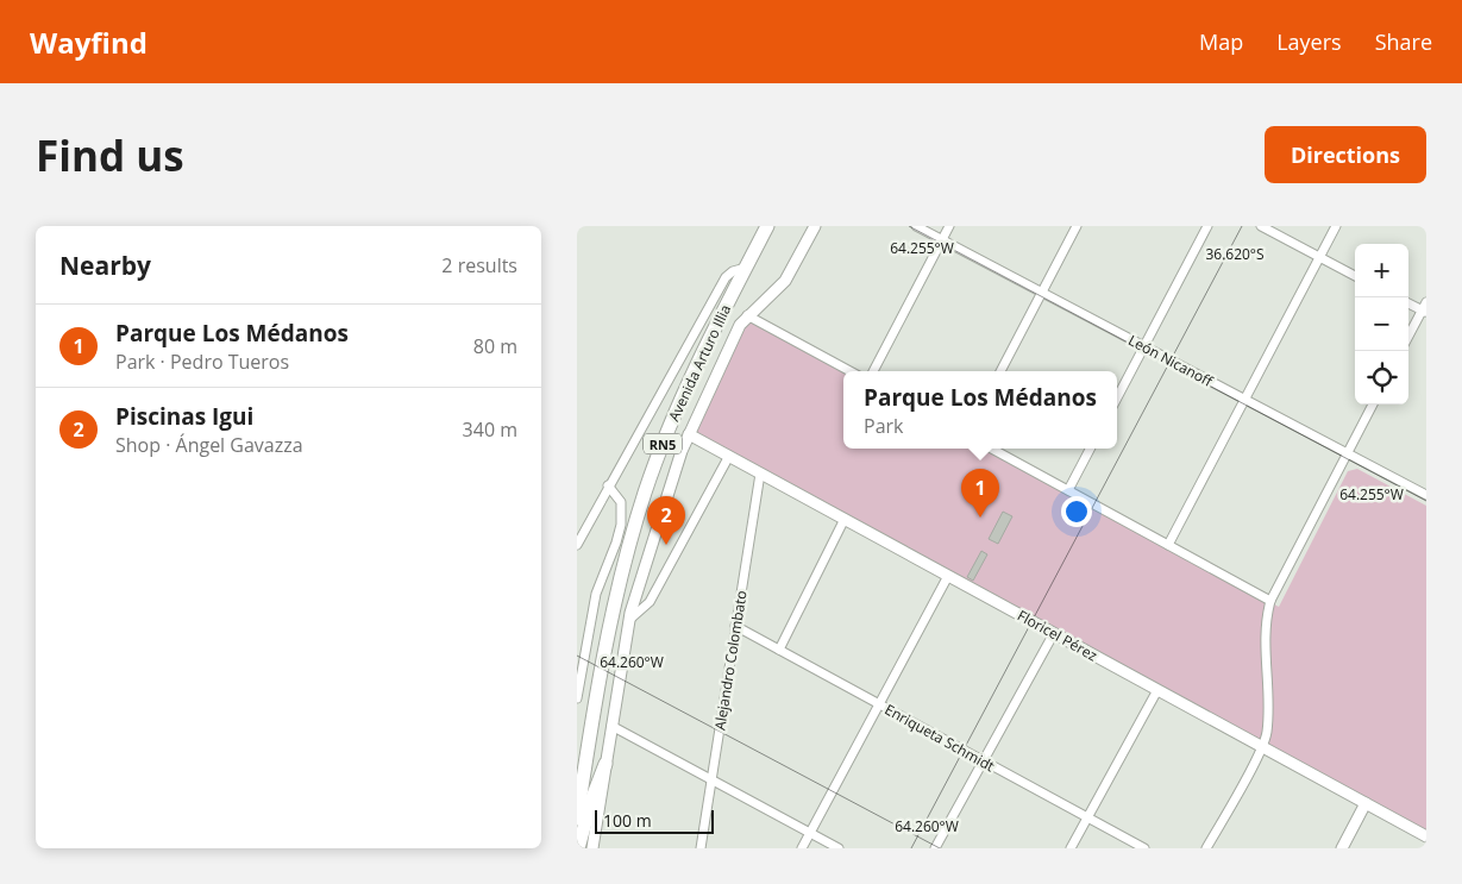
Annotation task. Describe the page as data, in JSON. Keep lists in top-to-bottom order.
{
  "streets": {
    "highway": ["Avenida Arturo Illia", "RN5"],
    "street": [
      "León Nicanoff",
      "Floricel Pérez",
      "Alejandro Colombato",
      "Enriqueta Schmidt"
    ]
  },
  "crossings": [
    ["Floricel Pérez", "Alejandro Colombato"],
    ["Alejandro Colombato", "Enriqueta Schmidt"]
  ],
  "scale_bar": "100 m",
  "page": {
    "header": "Wayfind",
    "nav": ["Map", "Layers", "Share"],
    "buttons": "Directions",
    "title": "Find us",
    "heading": ["Nearby", "2 results"],
    "map_buttons": ["+", "−"],
    "list": [
      {
        "mark": "1",
        "name": "Parque Los Médanos",
        "note": "Park · Pedro Tueros",
        "value": "80 m"
      },
      {
        "mark": "2",
        "name": "Piscinas Igui",
        "note": "Shop · Ángel Gavazza",
        "value": "340 m"
      }
    ],
    "popup": ["Parque Los Médanos", "Park"],
    "pins": ["1", "2"],
    "scale": "100 m"
  },
  "coordinates": ["64.255°W", "36.620°S", "64.260°W"]
}
